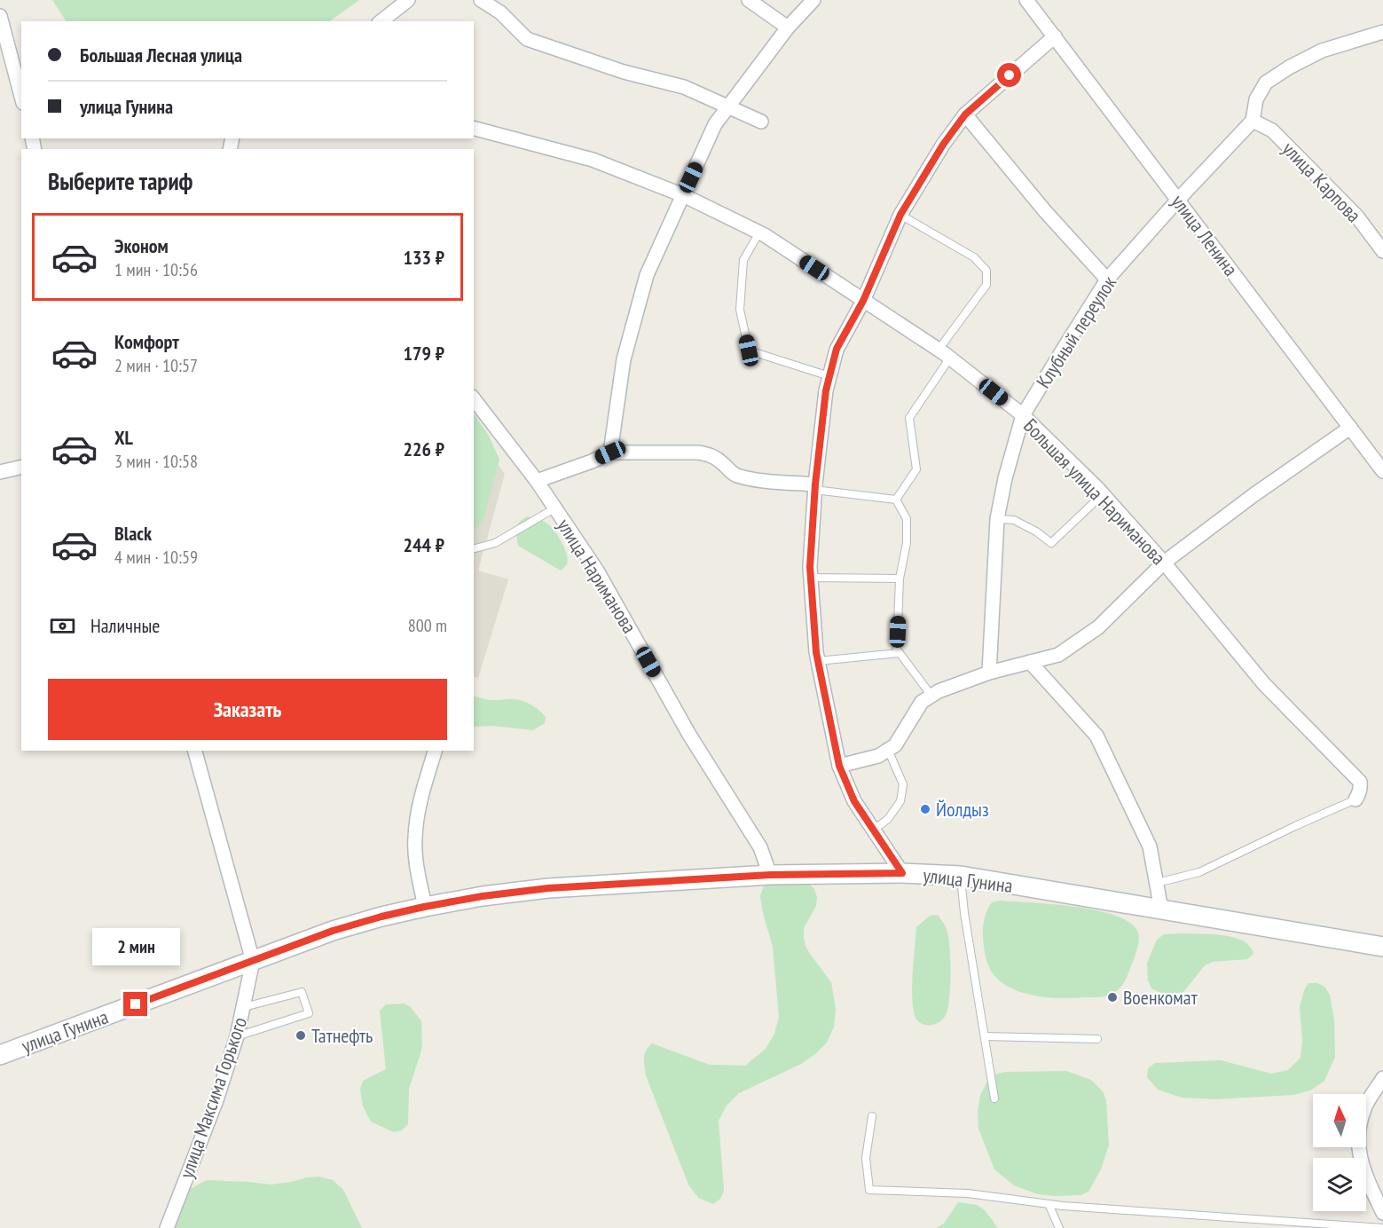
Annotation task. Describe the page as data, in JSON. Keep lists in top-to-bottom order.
{
  "streets": {
    "main road": ["улица Гунина"],
    "street": [
      "улица Карпова",
      "улица Ленина",
      "Клубный переулок",
      "Большая улица Нариманова",
      "улица Нариманова",
      "улица Максима Горького"
    ]
  },
  "crossings": [
    ["улица Карпова", "Клубный переулок"],
    ["улица Ленина", "Клубный переулок"],
    ["Клубный переулок", "Большая улица Нариманова"],
    ["улица Нариманова", "улица Гунина"],
    ["улица Гунина", "улица Максима Горького"]
  ],
  "places": ["Йолдыз", "Военкомат", "Татнефть"],
  "north": "top",
  "page": {
    "banner": ["Большая Лесная улица", "улица Гунина"],
    "heading": "Выберите тариф",
    "list": [
      {
        "name": "Эконом",
        "note": "1 мин · 10:56",
        "value": "133 ₽"
      },
      {
        "name": "Комфорт",
        "note": "2 мин · 10:57",
        "value": "179 ₽"
      },
      {
        "name": "XL",
        "note": "3 мин · 10:58",
        "value": "226 ₽"
      },
      {
        "name": "Black",
        "note": "4 мин · 10:59",
        "value": "244 ₽"
      }
    ],
    "pay": ["Наличные", "800 m"],
    "buttons": "Заказать",
    "bubble": "2 мин"
  }
}
